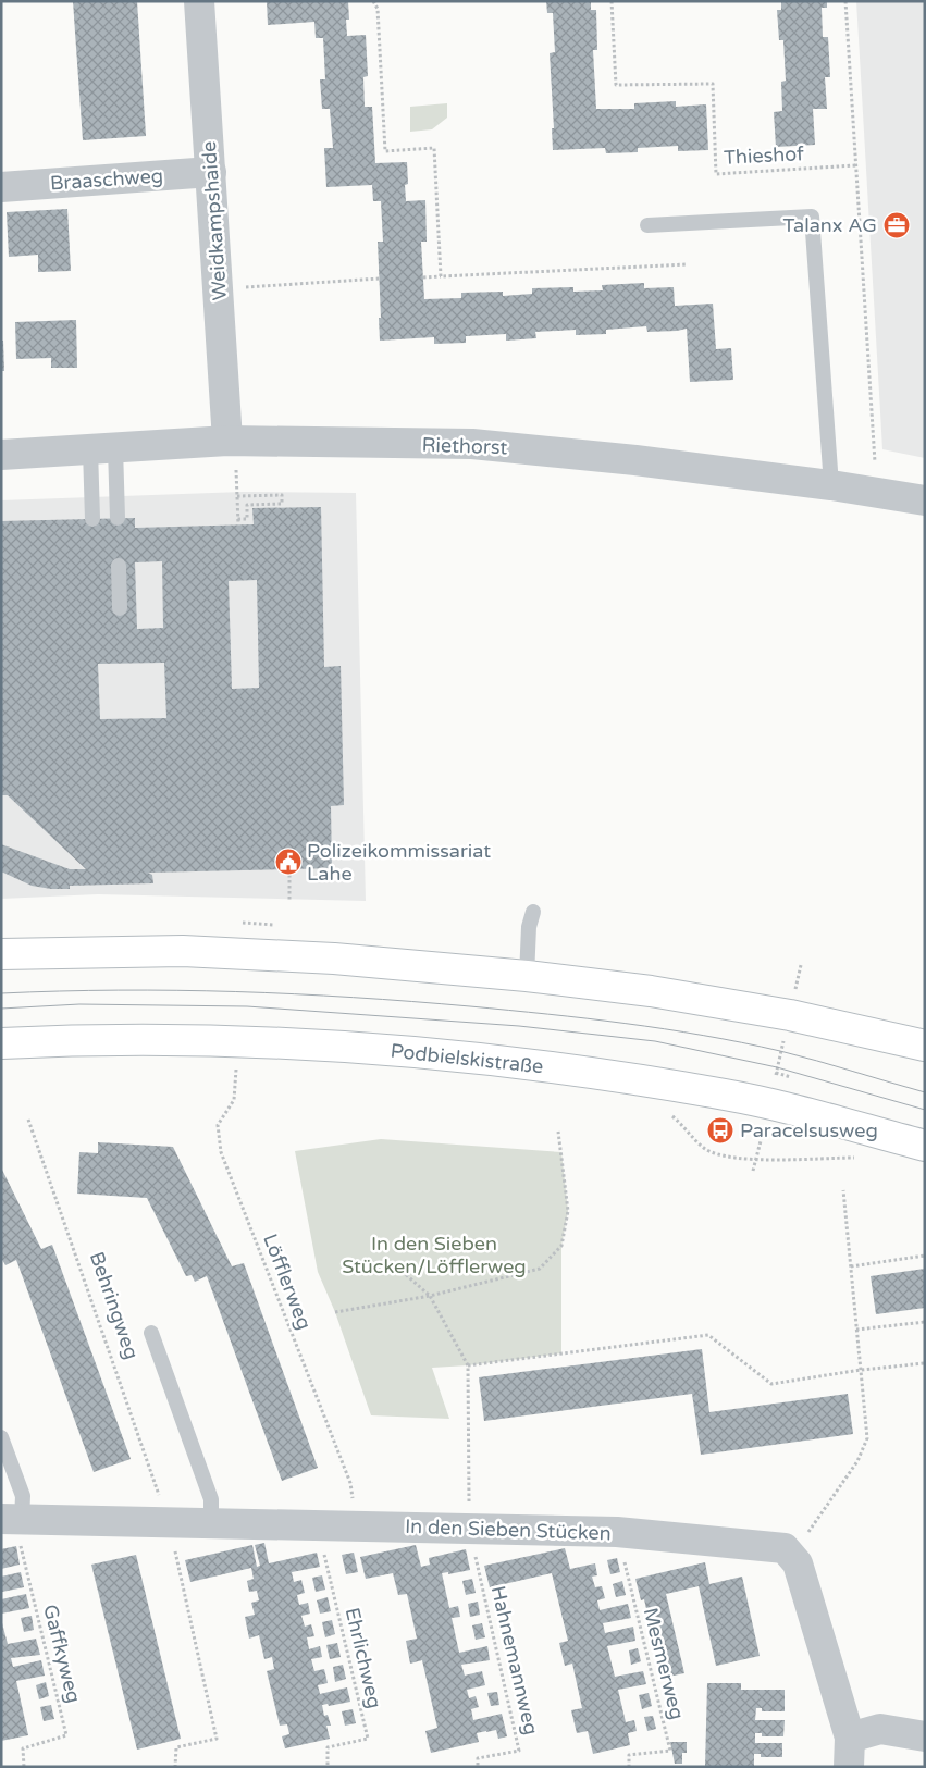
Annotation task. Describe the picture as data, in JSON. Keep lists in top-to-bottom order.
{
  "streets": {
    "main road": ["Podbielskistraße"],
    "street": [
      "Braaschweg",
      "Weidkampshaide",
      "Riethorst",
      "In den Sieben Stücken"
    ],
    "lane": ["Behringweg"],
    "path": [
      "Thieshof",
      "Löfflerweg",
      "Gaffkyweg",
      "Ehrlichweg",
      "Hahnemannweg",
      "Mesmerweg"
    ]
  },
  "crossings": [
    ["Braaschweg", "Weidkampshaide"],
    ["Weidkampshaide", "Riethorst"],
    ["Behringweg", "In den Sieben Stücken"],
    ["In den Sieben Stücken", "Gaffkyweg"],
    ["In den Sieben Stücken", "Ehrlichweg"],
    ["In den Sieben Stücken", "Hahnemannweg"],
    ["In den Sieben Stücken", "Mesmerweg"]
  ],
  "parks": ["In den Sieben Stücken/Löfflerweg"],
  "places": {
    "office": ["Talanx AG"],
    "public building": ["Polizeikommissariat Lahe"],
    "bus stop": ["Paracelsusweg"]
  }
}
